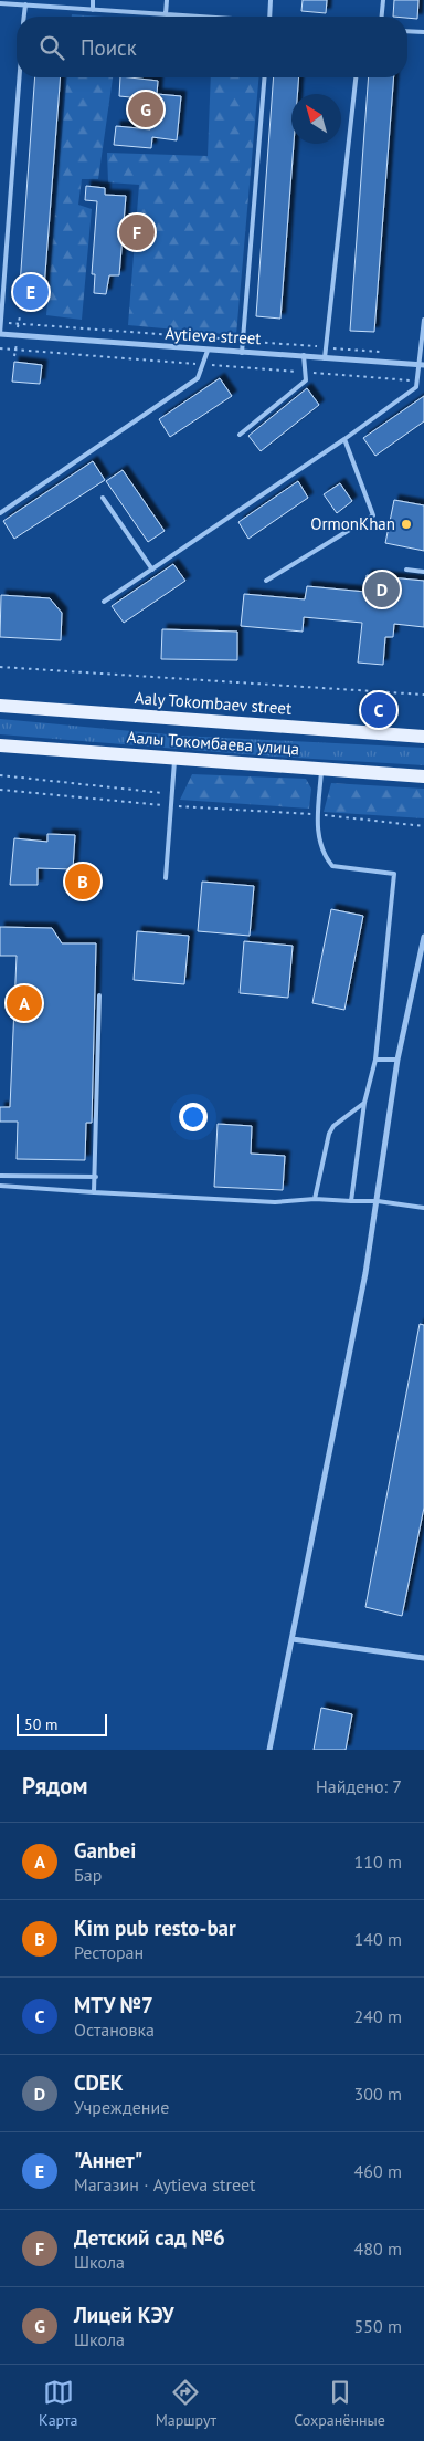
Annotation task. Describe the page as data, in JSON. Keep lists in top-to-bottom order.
{
  "streets": {
    "main road": ["Aaly Tokombaev street", "Аалы Токомбаева улица"],
    "street": ["Aytieva street"]
  },
  "places": ["OrmonKhan"],
  "scale_bar": "50 m",
  "north": "top left",
  "page": {
    "search": "Поиск",
    "pins": [
      "G",
      "F",
      "E",
      "D",
      "C",
      "B",
      "A"
    ],
    "scale": "50 m",
    "heading": ["Рядом", "Найдено: 7"],
    "list": [
      {
        "mark": "A",
        "name": "Ganbei",
        "note": "Бар",
        "value": "110 m"
      },
      {
        "mark": "B",
        "name": "Kim pub resto-bar",
        "note": "Ресторан",
        "value": "140 m"
      },
      {
        "mark": "C",
        "name": "МТУ №7",
        "note": "Остановка",
        "value": "240 m"
      },
      {
        "mark": "D",
        "name": "CDEK",
        "note": "Учреждение",
        "value": "300 m"
      },
      {
        "mark": "E",
        "name": "\"Аннет\"",
        "note": "Магазин · Aytieva street",
        "value": "460 m"
      },
      {
        "mark": "F",
        "name": "Детский сад №6",
        "note": "Школа",
        "value": "480 m"
      },
      {
        "mark": "G",
        "name": "Лицей КЭУ",
        "note": "Школа",
        "value": "550 m"
      }
    ],
    "nav": ["Карта", "Маршрут", "Сохранённые"]
  }
}
